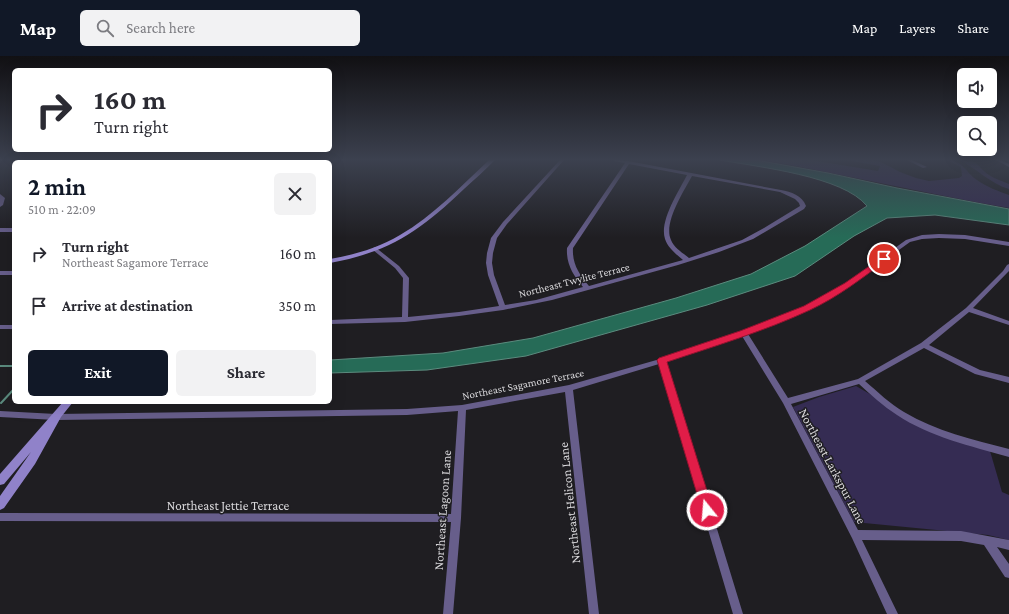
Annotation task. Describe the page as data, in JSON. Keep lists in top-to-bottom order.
{
  "streets": {
    "street": [
      "Northeast Twylite Terrace",
      "Northeast Sagamore Terrace",
      "Northeast Larkspur Lane",
      "Northeast Helicon Lane",
      "Northeast Jettie Terrace",
      "Northeast Lagoon Lane"
    ]
  },
  "crossings": [
    ["Northeast Sagamore Terrace", "Northeast Larkspur Lane"],
    ["Northeast Sagamore Terrace", "Northeast Helicon Lane"],
    ["Northeast Sagamore Terrace", "Northeast Lagoon Lane"],
    ["Northeast Jettie Terrace", "Northeast Lagoon Lane"]
  ],
  "page": {
    "header": "Map",
    "search": "Search here",
    "nav": ["Map", "Layers", "Share"],
    "turn": ["160 m", "Turn right"],
    "heading": ["2 min", "510 m · 22:09"],
    "list": [
      {
        "name": "Turn right",
        "note": "Northeast Sagamore Terrace",
        "value": "160 m"
      },
      {
        "name": "Arrive at destination",
        "value": "350 m"
      }
    ],
    "buttons": ["Exit", "Share"]
  }
}
